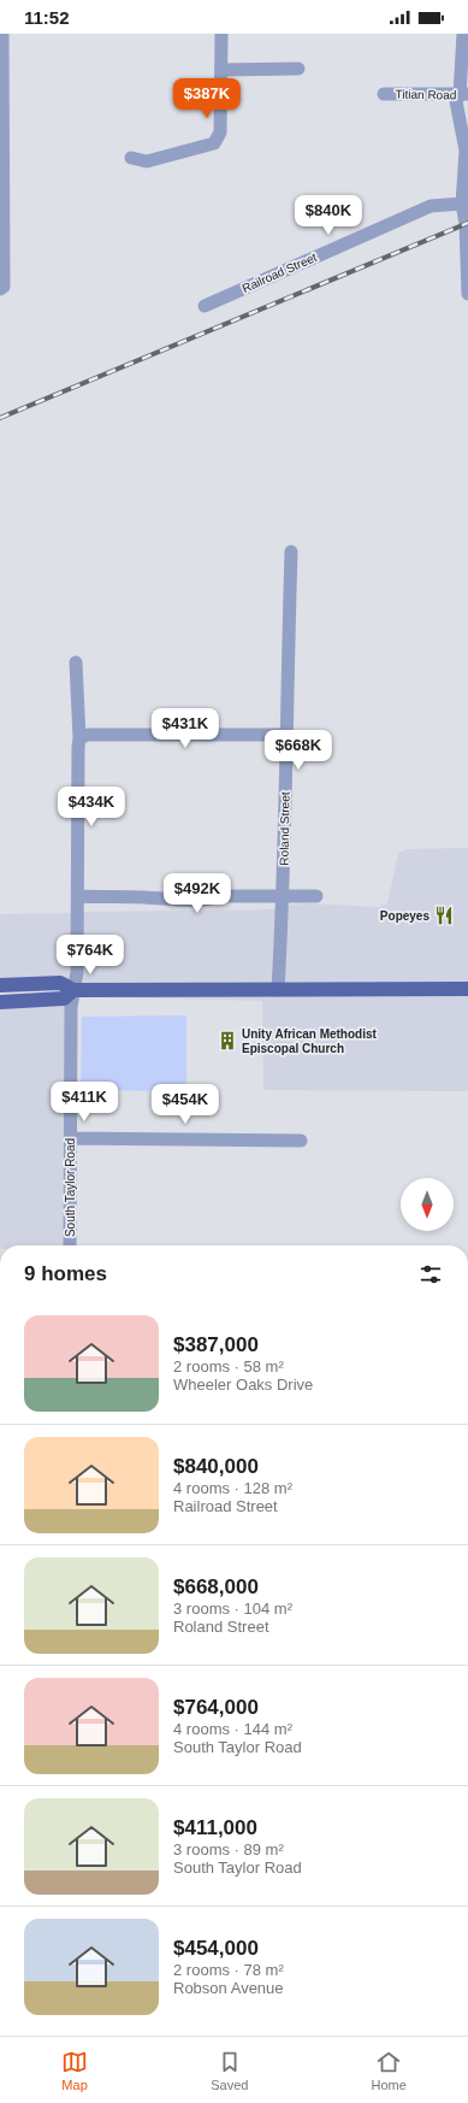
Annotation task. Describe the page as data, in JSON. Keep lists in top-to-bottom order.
{
  "streets": {
    "street": [
      "Titian Road",
      "Railroad Street",
      "Roland Street",
      "South Taylor Road"
    ]
  },
  "places": {
    "restaurant": ["Popeyes"],
    "building": ["Unity African Methodist Episcopal Church"]
  },
  "north": "bottom",
  "page": {
    "status": "11:52",
    "price": [
      "$387K",
      "$840K",
      "$431K",
      "$668K",
      "$434K",
      "$492K",
      "$764K",
      "$411K",
      "$454K"
    ],
    "heading": "9 homes",
    "list": [
      {
        "name": "$387,000",
        "note": "2 rooms · 58 m² · Wheeler Oaks Drive"
      },
      {
        "name": "$840,000",
        "note": "4 rooms · 128 m² · Railroad Street"
      },
      {
        "name": "$668,000",
        "note": "3 rooms · 104 m² · Roland Street"
      },
      {
        "name": "$764,000",
        "note": "4 rooms · 144 m² · South Taylor Road"
      },
      {
        "name": "$411,000",
        "note": "3 rooms · 89 m² · South Taylor Road"
      },
      {
        "name": "$454,000",
        "note": "2 rooms · 78 m² · Robson Avenue"
      }
    ],
    "tabs": ["Map", "Saved", "Home"]
  }
}
